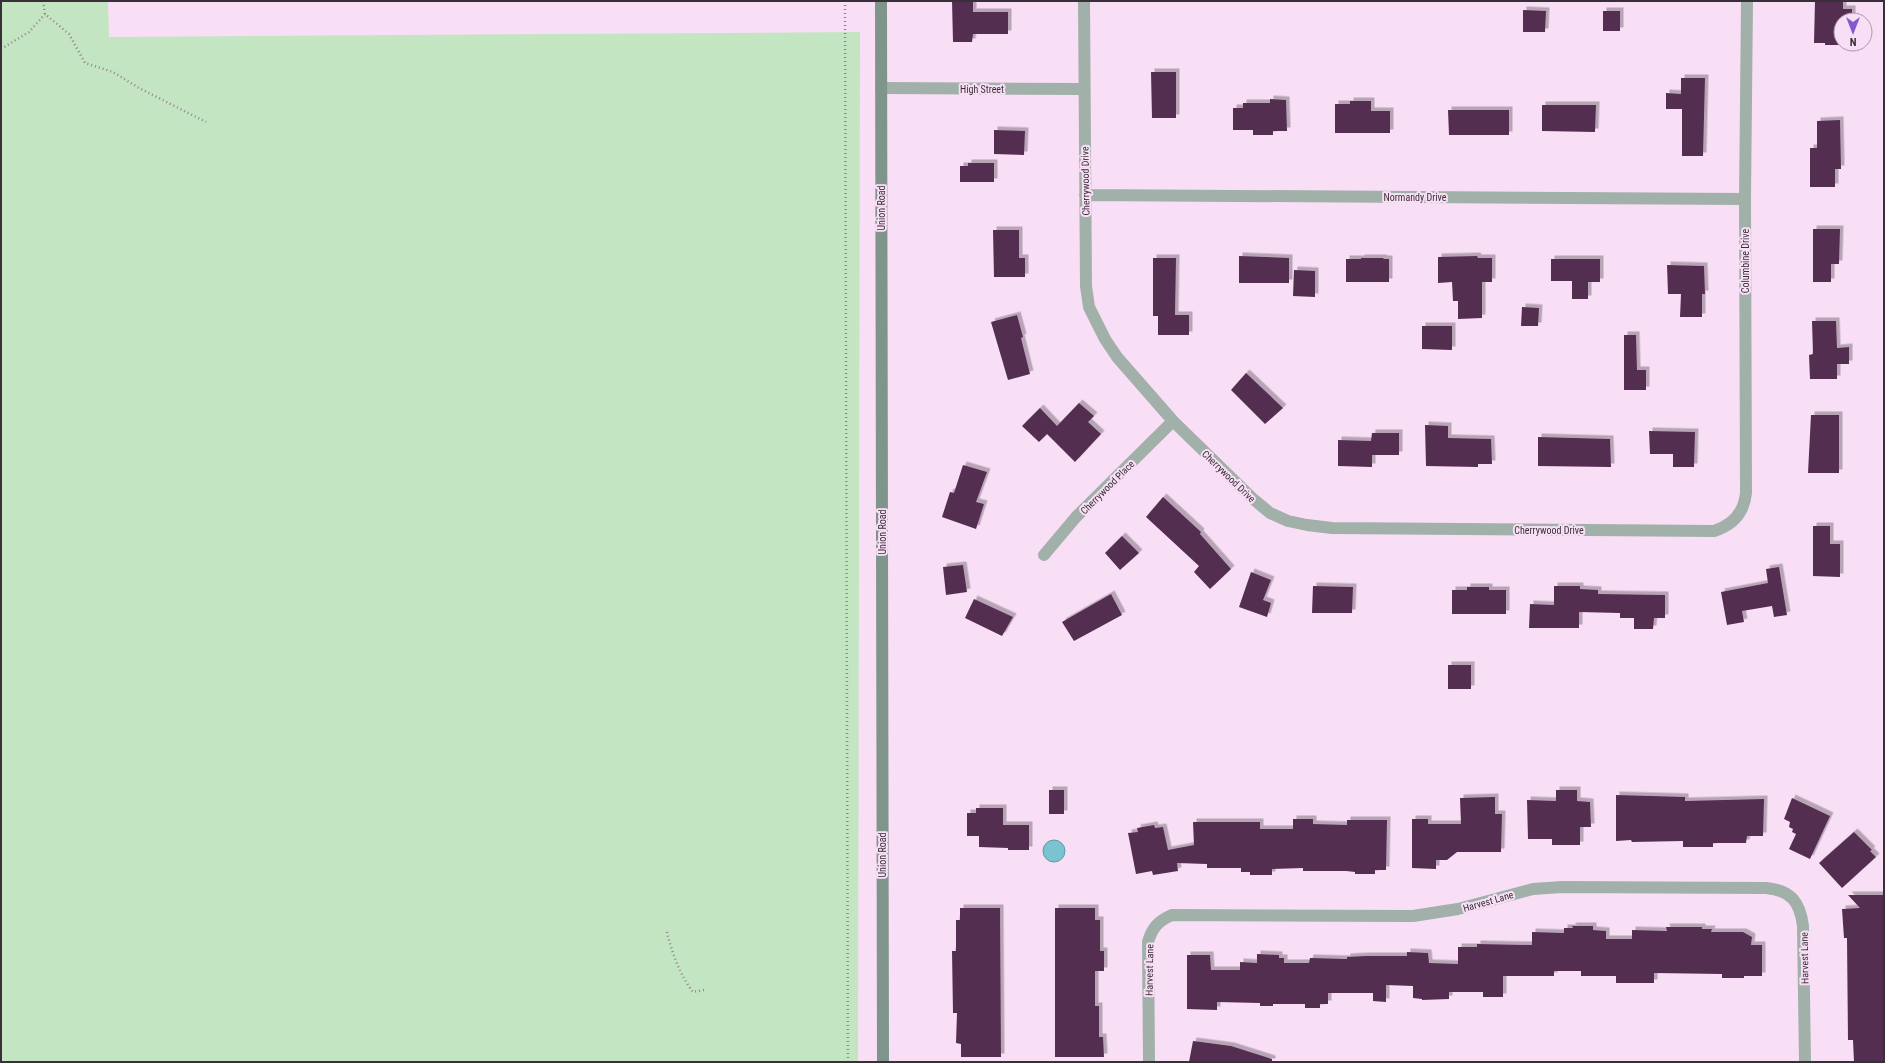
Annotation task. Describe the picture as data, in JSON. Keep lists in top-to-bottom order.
{
  "streets": {
    "main road": ["Union Road"],
    "street": [
      "High Street",
      "Cherrywood Drive",
      "Normandy Drive",
      "Columbine Drive",
      "Cherrywood Place",
      "Harvest Lane"
    ]
  },
  "crossings": [
    ["High Street", "Cherrywood Drive"],
    ["High Street", "Union Road"],
    ["Cherrywood Drive", "Normandy Drive"],
    ["Cherrywood Drive", "Columbine Drive"],
    ["Cherrywood Drive", "Cherrywood Place"],
    ["Normandy Drive", "Columbine Drive"]
  ],
  "north": "bottom"
}
